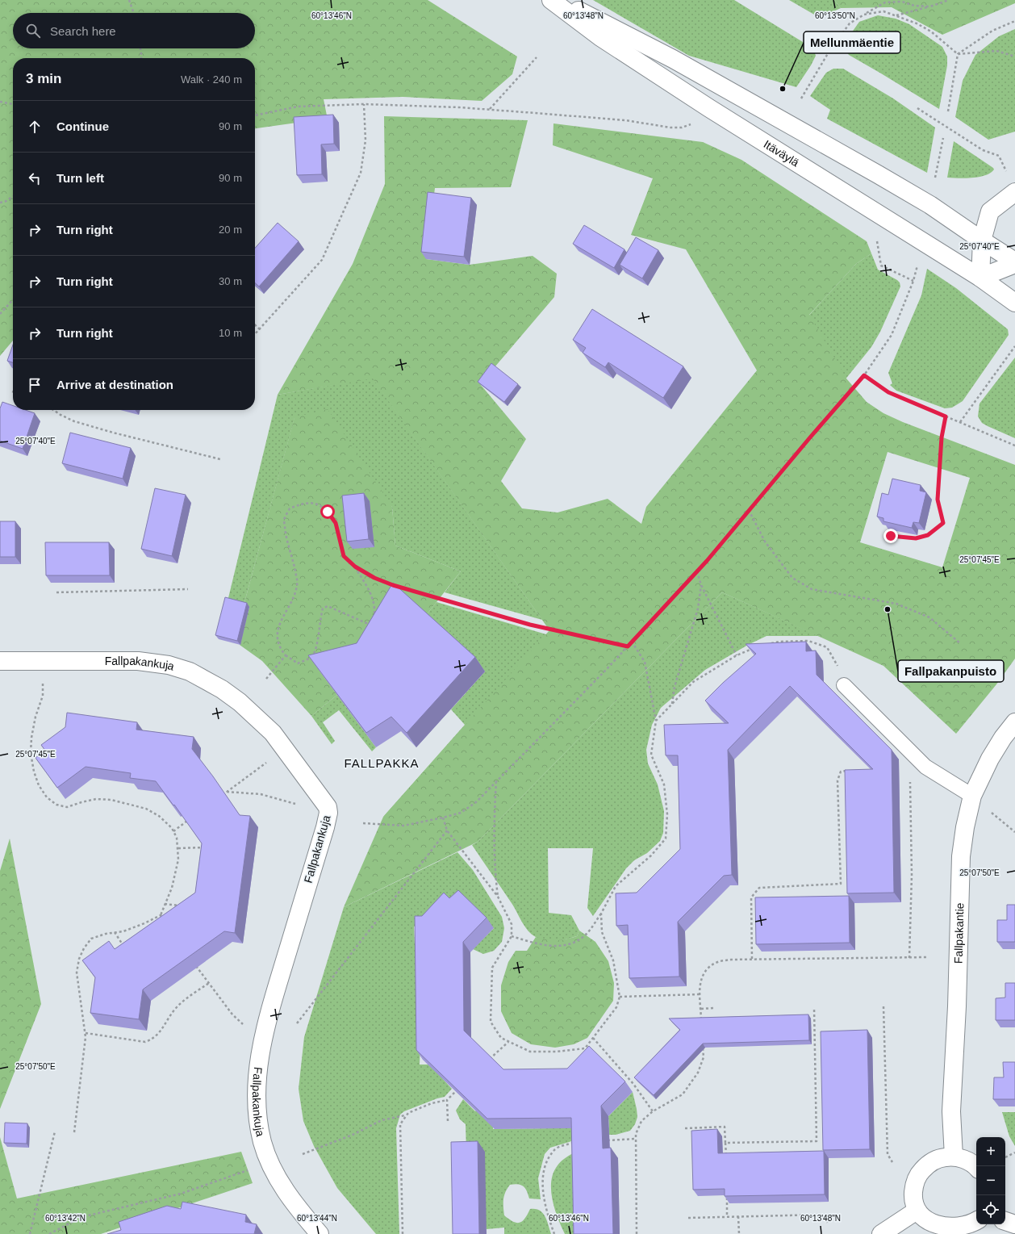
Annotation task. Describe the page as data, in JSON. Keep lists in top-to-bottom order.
{
  "streets": {
    "street": ["Itäväylä", "Fallpakankuja", "Fallpakantie"]
  },
  "districts": ["FALLPAKKA"],
  "places": ["Mellunmäentie", "Fallpakanpuisto"],
  "page": {
    "search": "Search here",
    "heading": ["3 min", "Walk · 240 m"],
    "list": [
      ["Continue", "90 m"],
      ["Turn left", "90 m"],
      ["Turn right", "20 m"],
      ["Turn right", "30 m"],
      ["Turn right", "10 m"],
      "Arrive at destination"
    ],
    "map_buttons": ["+", "−"]
  },
  "coordinates": [
    "60°13'46\"N",
    "60°13'48\"N",
    "60°13'50\"N",
    "25°07'40\"E",
    "25°07'45\"E",
    "25°07'50\"E",
    "60°13'42\"N",
    "60°13'44\"N"
  ]
}
